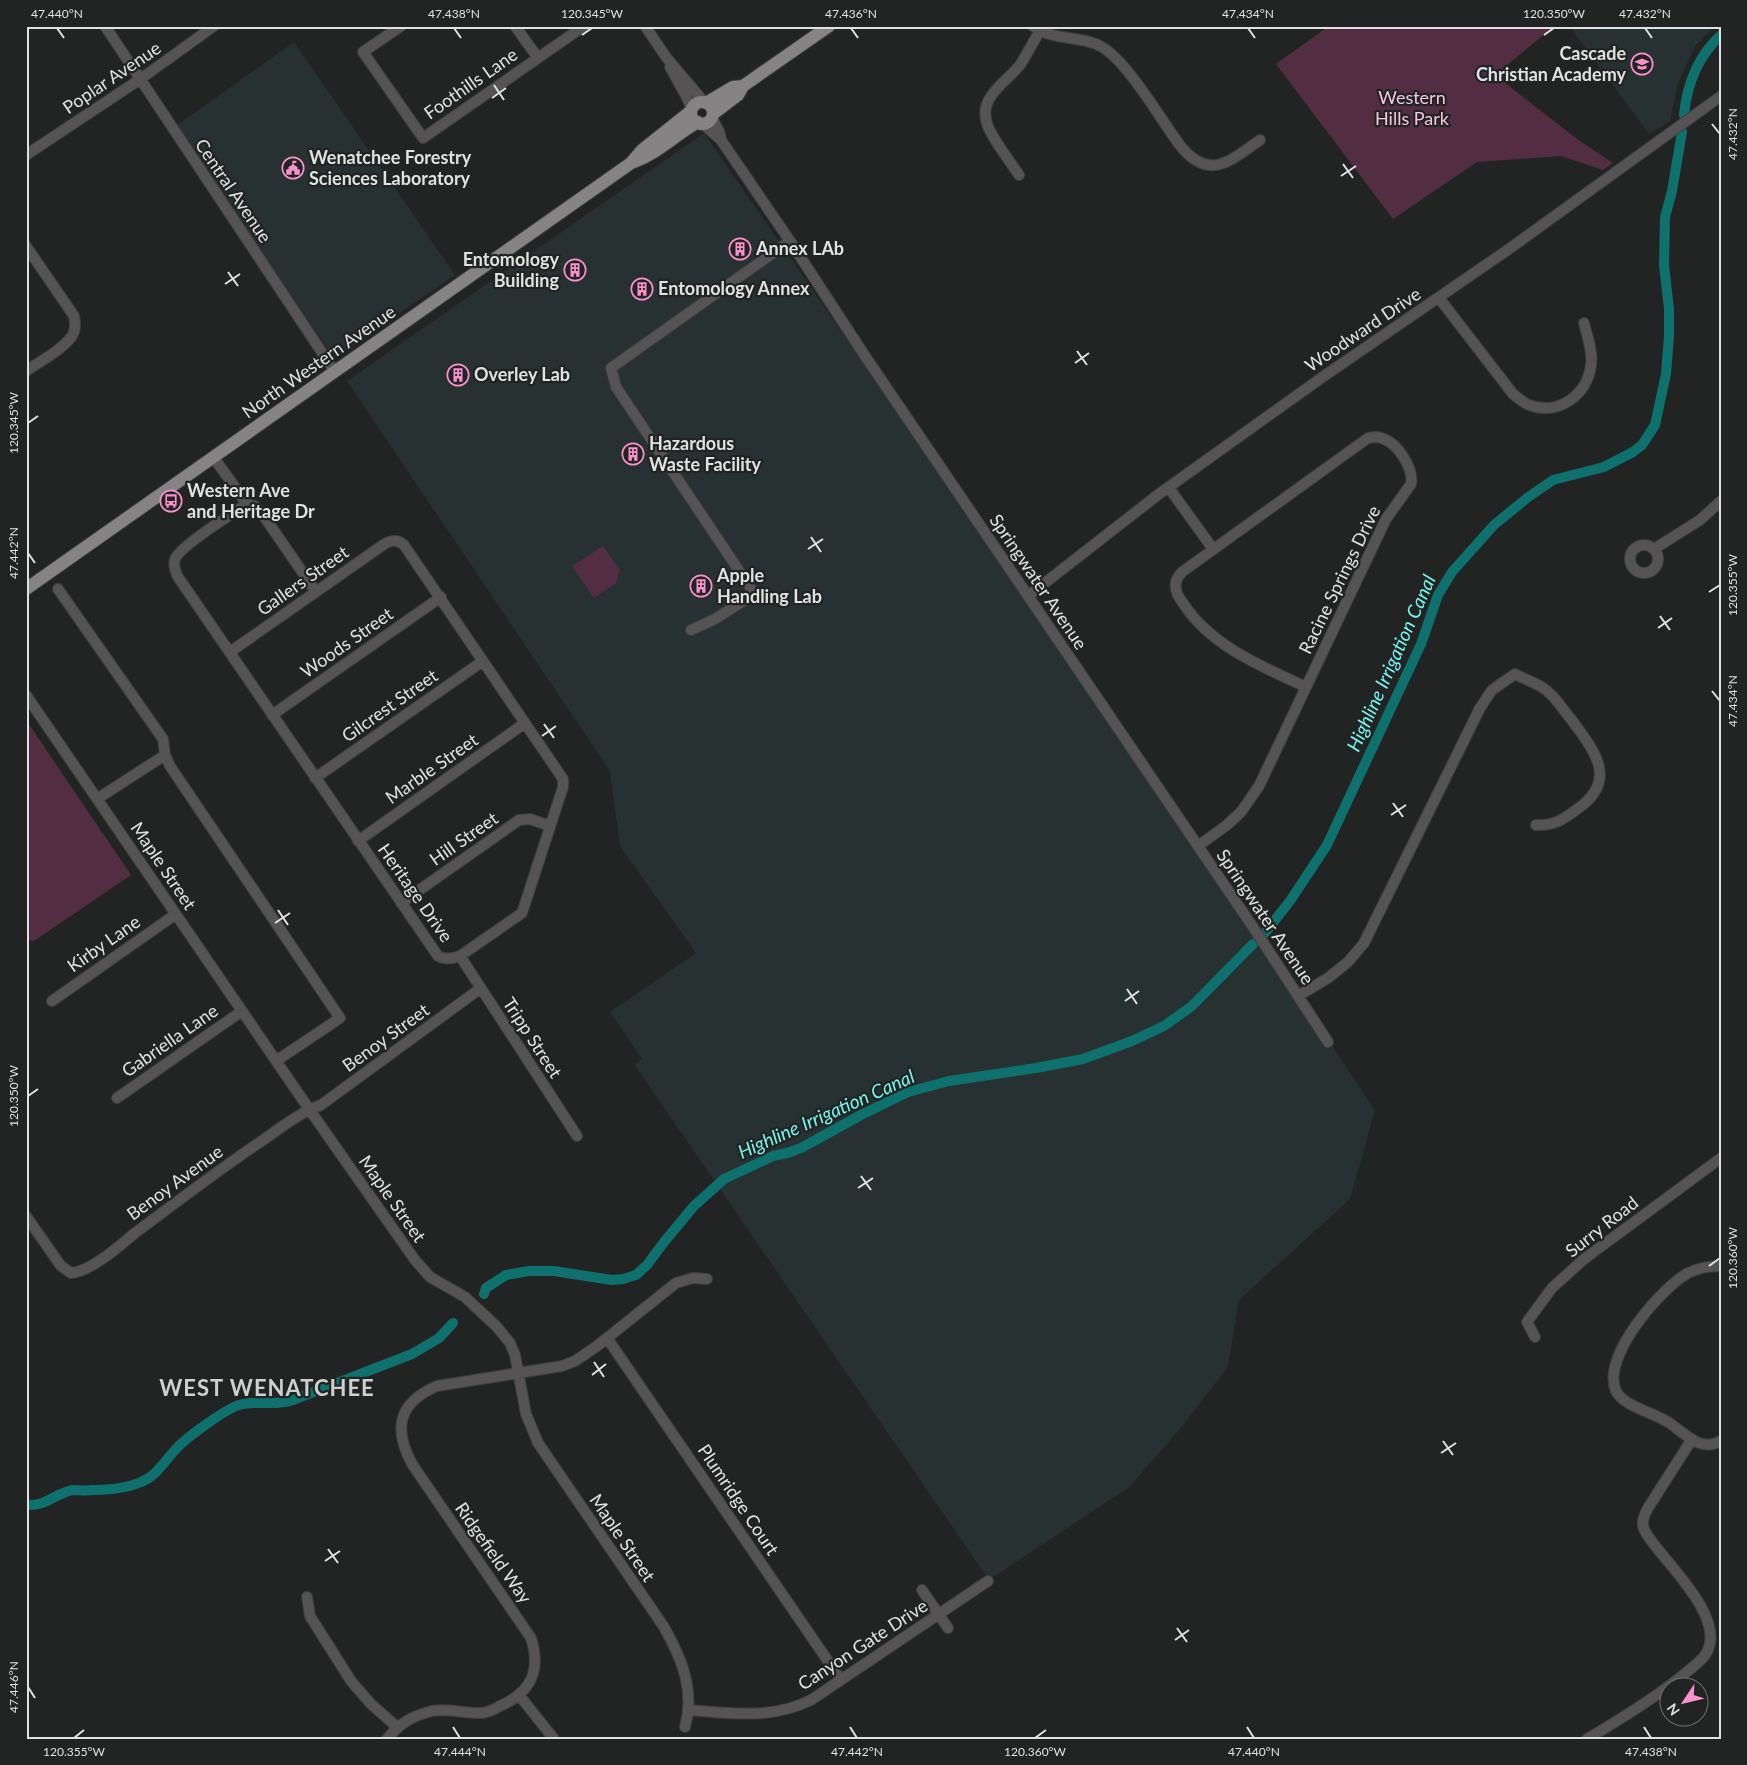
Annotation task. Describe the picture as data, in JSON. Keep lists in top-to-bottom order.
{
  "streets": {
    "main road": ["North Western Avenue"],
    "street": [
      "Poplar Avenue",
      "Foothills Lane",
      "Central Avenue",
      "Woodward Drive",
      "Racine Springs Drive",
      "Gallers Street",
      "Springwater Avenue",
      "Woods Street",
      "Gilcrest Street",
      "Marble Street",
      "Hill Street",
      "Maple Street",
      "Heritage Drive",
      "Kirby Lane",
      "Benoy Street",
      "Tripp Street",
      "Gabriella Lane",
      "Benoy Avenue",
      "Surry Road",
      "Plumridge Court",
      "Ridgefield Way",
      "Canyon Gate Drive"
    ]
  },
  "crossings": [
    ["Poplar Avenue", "Central Avenue"],
    ["Central Avenue", "North Western Avenue"],
    ["Woodward Drive", "Springwater Avenue"],
    ["North Western Avenue", "Springwater Avenue"],
    ["Racine Springs Drive", "Springwater Avenue"],
    ["Gallers Street", "Heritage Drive"],
    ["Woods Street", "Heritage Drive"],
    ["Gilcrest Street", "Heritage Drive"],
    ["Marble Street", "Heritage Drive"],
    ["Hill Street", "Heritage Drive"],
    ["Maple Street", "Kirby Lane"],
    ["Maple Street", "Benoy Street"],
    ["Maple Street", "Gabriella Lane"],
    ["Maple Street", "Benoy Avenue"],
    ["Maple Street", "Ridgefield Way"],
    ["Maple Street", "Canyon Gate Drive"],
    ["Heritage Drive", "Tripp Street"],
    ["Benoy Street", "Tripp Street"],
    ["Benoy Street", "Benoy Avenue"],
    ["Plumridge Court", "Ridgefield Way"],
    ["Plumridge Court", "Canyon Gate Drive"]
  ],
  "districts": ["WEST WENATCHEE"],
  "water": ["Highline Irrigation Canal"],
  "parks": ["Western Hills Park"],
  "places": {
    "school or university": ["Cascade Christian Academy"],
    "public building": ["Wenatchee Forestry Sciences Laboratory"],
    "building": [
      "Annex LAb",
      "Entomology Building",
      "Entomology Annex",
      "Overley Lab",
      "Hazardous Waste Facility",
      "Apple Handling Lab"
    ],
    "bus stop": ["Western Ave and Heritage Dr"]
  },
  "north": "bottom left",
  "coordinates": [
    "47.440°N",
    "47.438°N",
    "120.345°W",
    "47.436°N",
    "47.434°N",
    "120.350°W",
    "47.432°N",
    "47.442°N",
    "120.355°W",
    "120.360°W",
    "47.446°N",
    "47.444°N"
  ]
}
